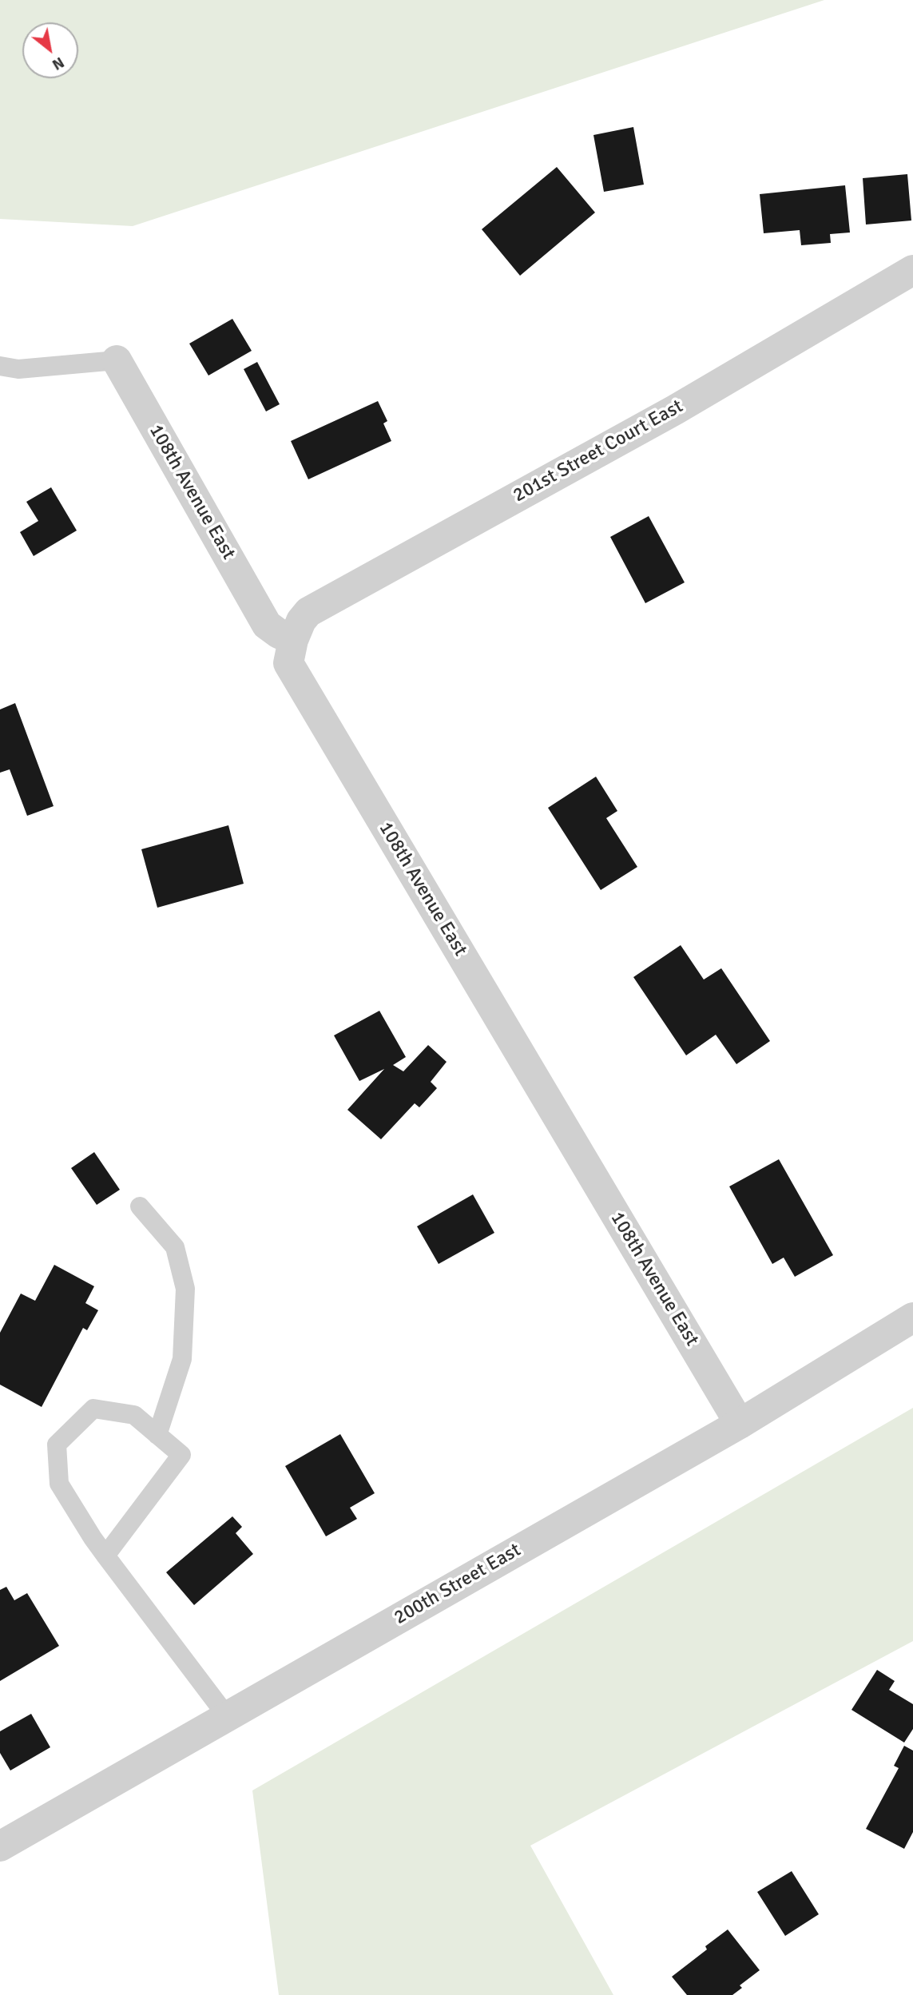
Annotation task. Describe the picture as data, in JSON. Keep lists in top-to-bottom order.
{
  "streets": {
    "street": ["201st Street Court East", "108th Avenue East", "200th Street East"]
  },
  "crossings": [
    ["201st Street Court East", "108th Avenue East"],
    ["108th Avenue East", "200th Street East"]
  ],
  "north": "bottom right"
}
